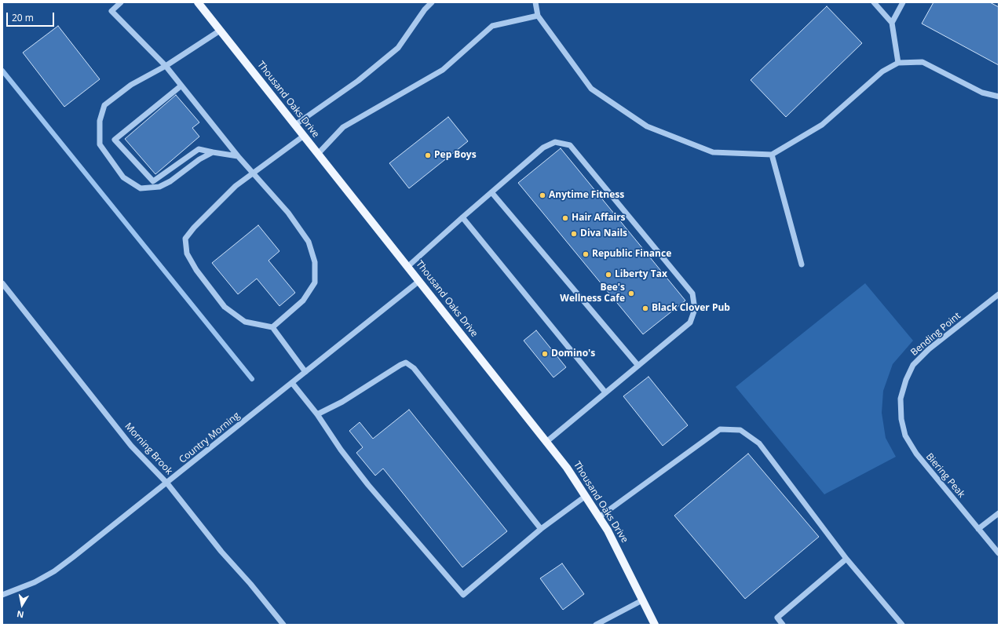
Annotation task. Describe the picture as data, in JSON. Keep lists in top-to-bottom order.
{
  "streets": {
    "main road": ["Thousand Oaks Drive"],
    "street": [
      "Bending Point",
      "Country Morning",
      "Morning Brook",
      "Biering Peak"
    ]
  },
  "crossings": [
    ["Thousand Oaks Drive", "Country Morning"],
    ["Bending Point", "Biering Peak"],
    ["Country Morning", "Morning Brook"]
  ],
  "places": [
    "Pep Boys",
    "Anytime Fitness",
    "Hair Affairs",
    "Diva Nails",
    "Republic Finance",
    "Liberty Tax",
    "Bee's Wellness Cafe",
    "Black Clover Pub",
    "Domino's"
  ],
  "scale_bar": "20 m",
  "north": "bottom"
}
